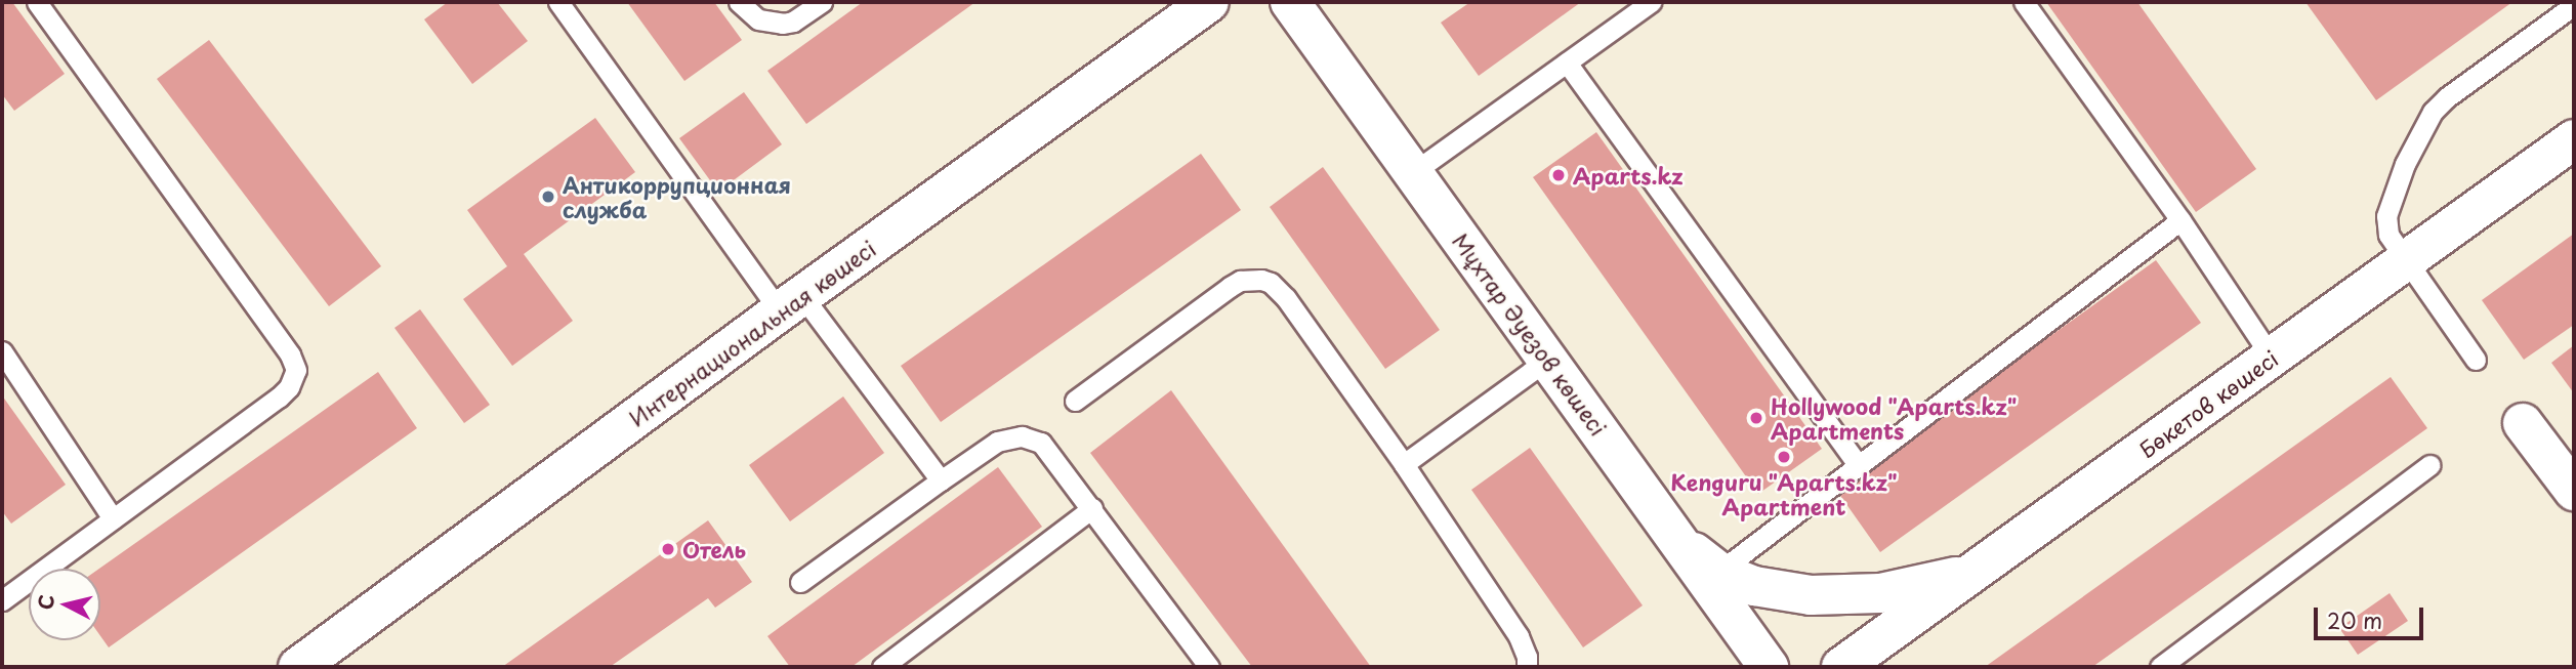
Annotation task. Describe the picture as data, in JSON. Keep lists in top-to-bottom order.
{
  "streets": {
    "main road": ["Интернациональная көшесі", "Мұхтар Әуезов көшесі", "Бөкетов көшесі"]
  },
  "places": [
    "Aparts.kz",
    "Антикоррупционная служба",
    "Hollywood \"Aparts.kz\" Apartments",
    "Kenguru \"Aparts.kz\" Apartment",
    "Отель"
  ],
  "scale_bar": "20 m",
  "north": "left"
}
